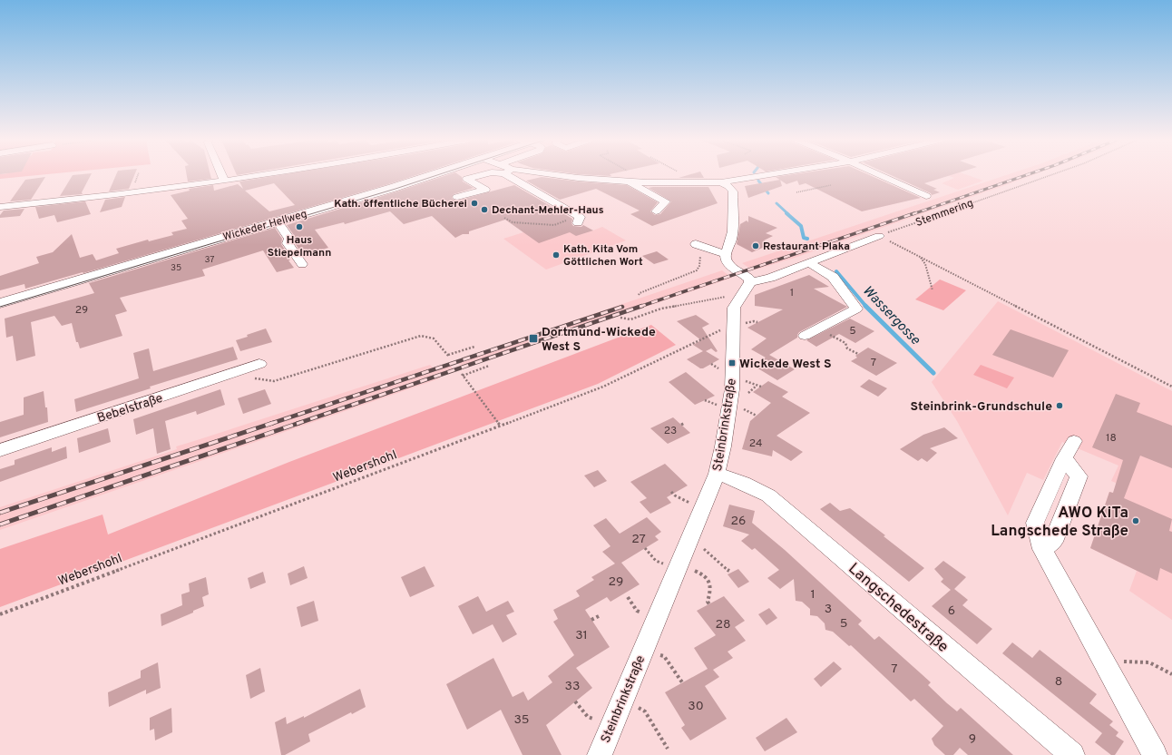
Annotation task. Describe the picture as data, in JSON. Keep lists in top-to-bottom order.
{
  "streets": {
    "main road": ["Wickeder Hellweg"],
    "street": ["Bebelstraße", "Steinbrinkstraße", "Langschedestraße"],
    "path": ["Stemmering", "Webershohl"]
  },
  "crossings": [
    ["Steinbrinkstraße", "Webershohl"],
    ["Steinbrinkstraße", "Langschedestraße"]
  ],
  "water": ["Wassergosse"],
  "places": {
    "other": [
      "Kath. öffentliche Bücherei",
      "Dechant-Mehler-Haus",
      "Haus Stiepelmann",
      "Restaurant Plaka",
      "Kath. Kita Vom Göttlichen Wort",
      "Steinbrink-Grundschule",
      "AWO KiTa Langschede Straße"
    ],
    "transit": ["Dortmund-Wickede West S", "Wickede West S"]
  },
  "house_numbers": [
    "37",
    "35",
    "1",
    "29",
    "5",
    "7",
    "23",
    "18",
    "24",
    "26",
    "27",
    "29",
    "1",
    "3",
    "6",
    "5",
    "28",
    "31",
    "7",
    "8",
    "33",
    "30",
    "35",
    "9"
  ]
}
